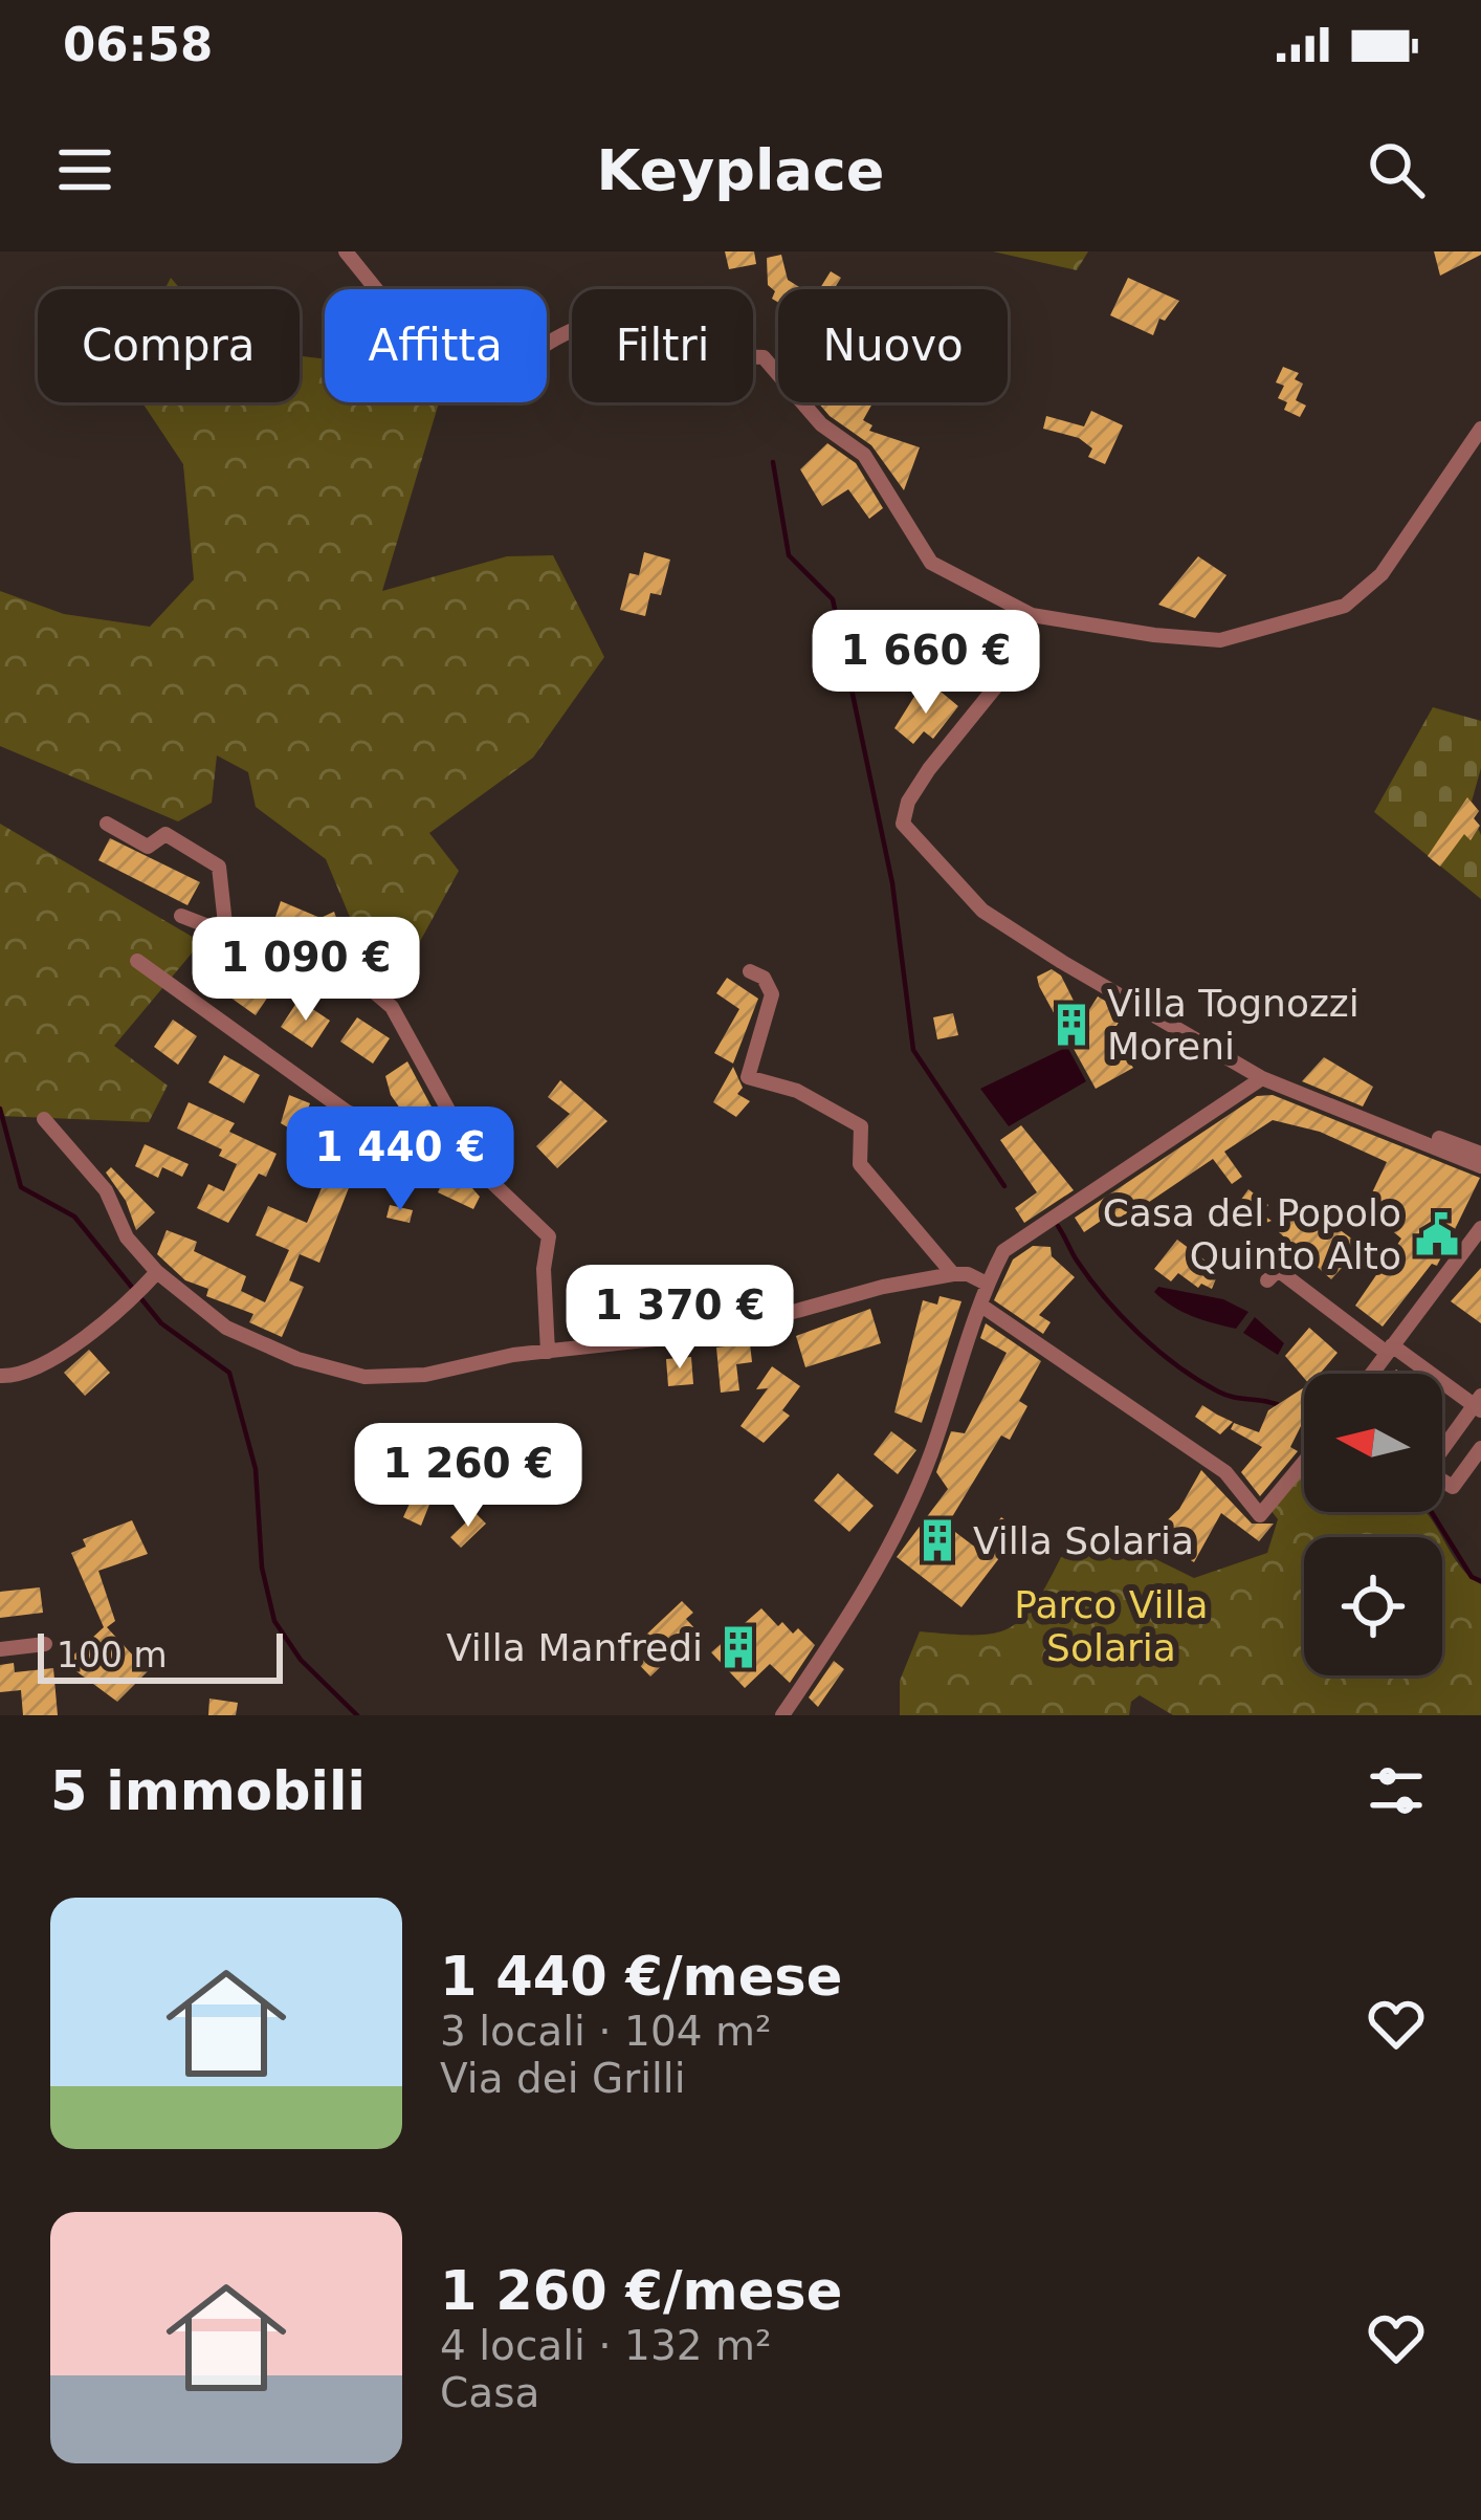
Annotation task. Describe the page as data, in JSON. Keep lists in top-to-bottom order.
{
  "parks": ["Parco Villa Solaria"],
  "places": {
    "building": ["Villa Tognozzi Moreni", "Villa Solaria", "Villa Manfredi"],
    "public building": ["Casa del Popolo Quinto Alto"]
  },
  "scale_bar": "100 m",
  "north": "left",
  "page": {
    "status": "06:58",
    "header": "Keyplace",
    "chip": [
      "Compra",
      "Affitta",
      "Filtri",
      "Nuovo"
    ],
    "price": [
      "1 660 €",
      "1 090 €",
      "1 440 €",
      "1 370 €",
      "1 260 €"
    ],
    "scale": "100 m",
    "heading": "5 immobili",
    "list": [
      {
        "name": "1 440 €/mese",
        "note": "3 locali · 104 m² · Via dei Grilli"
      },
      {
        "name": "1 260 €/mese",
        "note": "4 locali · 132 m² · Casa"
      }
    ]
  }
}
